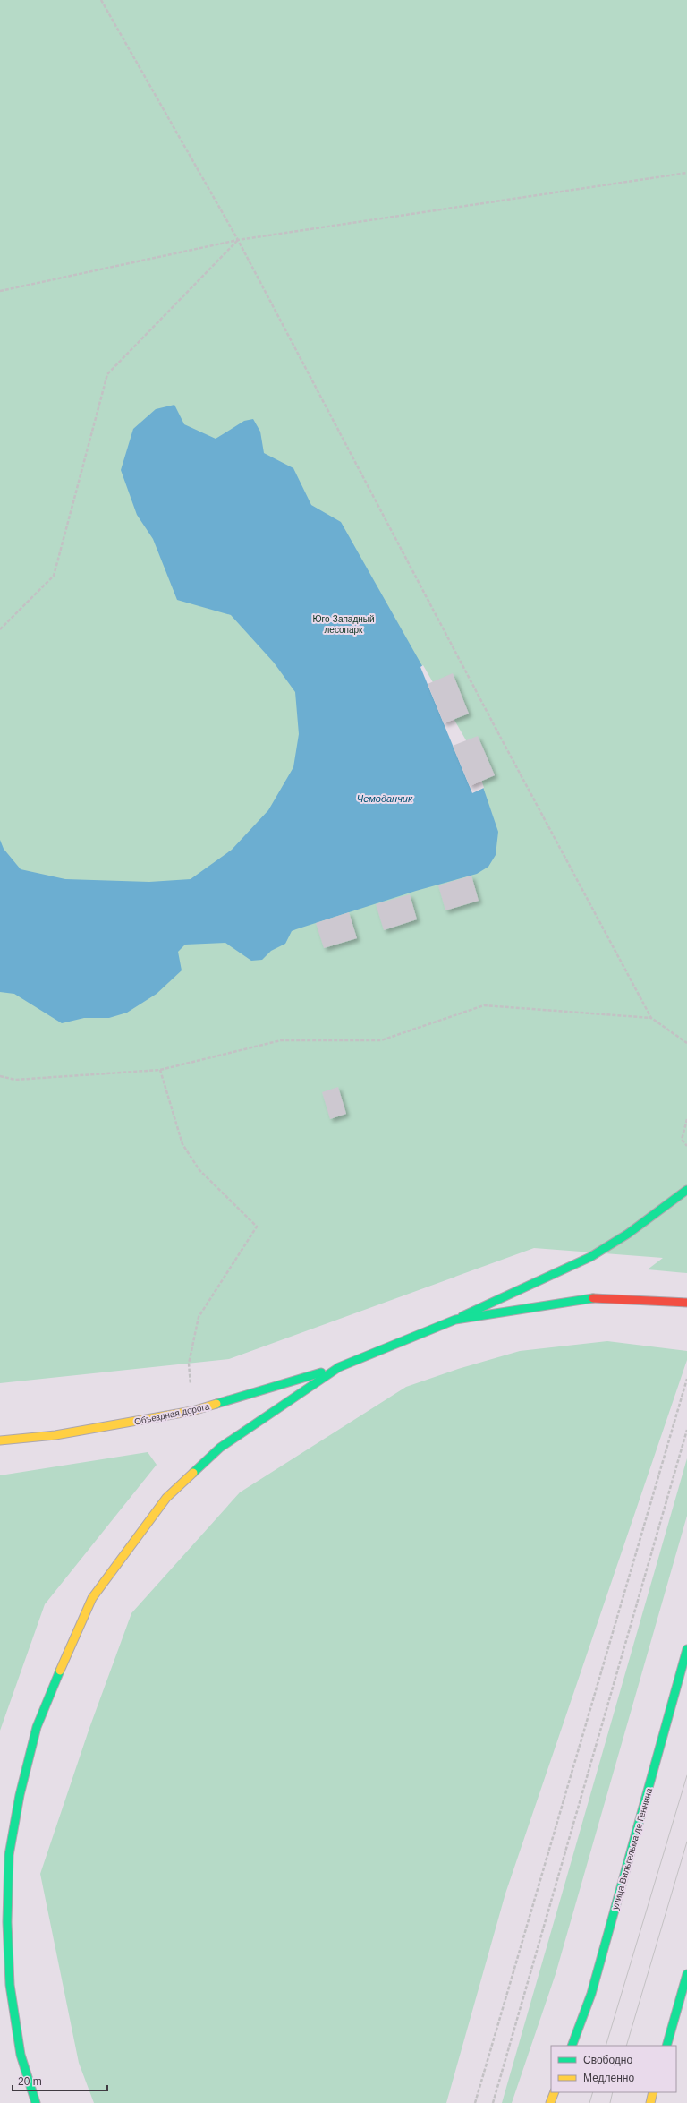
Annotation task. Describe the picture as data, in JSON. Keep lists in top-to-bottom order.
{
  "streets": {
    "main road": ["Объездная дорога", "улица Вильгельма де Геннина"]
  },
  "water": ["Чемоданчик"],
  "parks": ["Юго-Западный лесопарк"],
  "legend": ["Свободно", "Медленно"],
  "scale_bar": "20 m"
}
